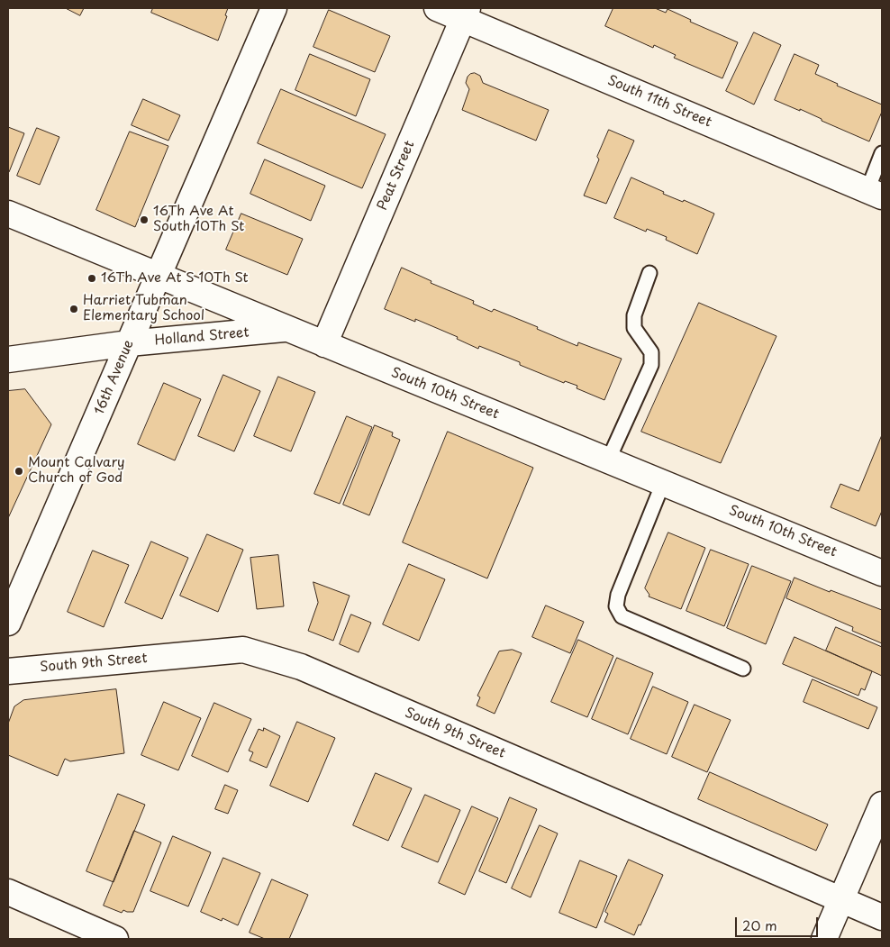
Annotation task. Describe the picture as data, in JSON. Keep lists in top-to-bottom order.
{
  "streets": {
    "street": [
      "South 11th Street",
      "Peat Street",
      "Holland Street",
      "16th Avenue",
      "South 10th Street",
      "South 9th Street"
    ]
  },
  "crossings": [
    ["South 11th Street", "Peat Street"],
    ["Peat Street", "South 10th Street"],
    ["Holland Street", "16th Avenue"],
    ["Holland Street", "South 10th Street"],
    ["16th Avenue", "South 10th Street"]
  ],
  "places": [
    "16Th Ave At South 10Th St",
    "16Th Ave At S 10Th St",
    "Harriet Tubman Elementary School",
    "Mount Calvary Church of God"
  ],
  "scale_bar": "20 m"
}
